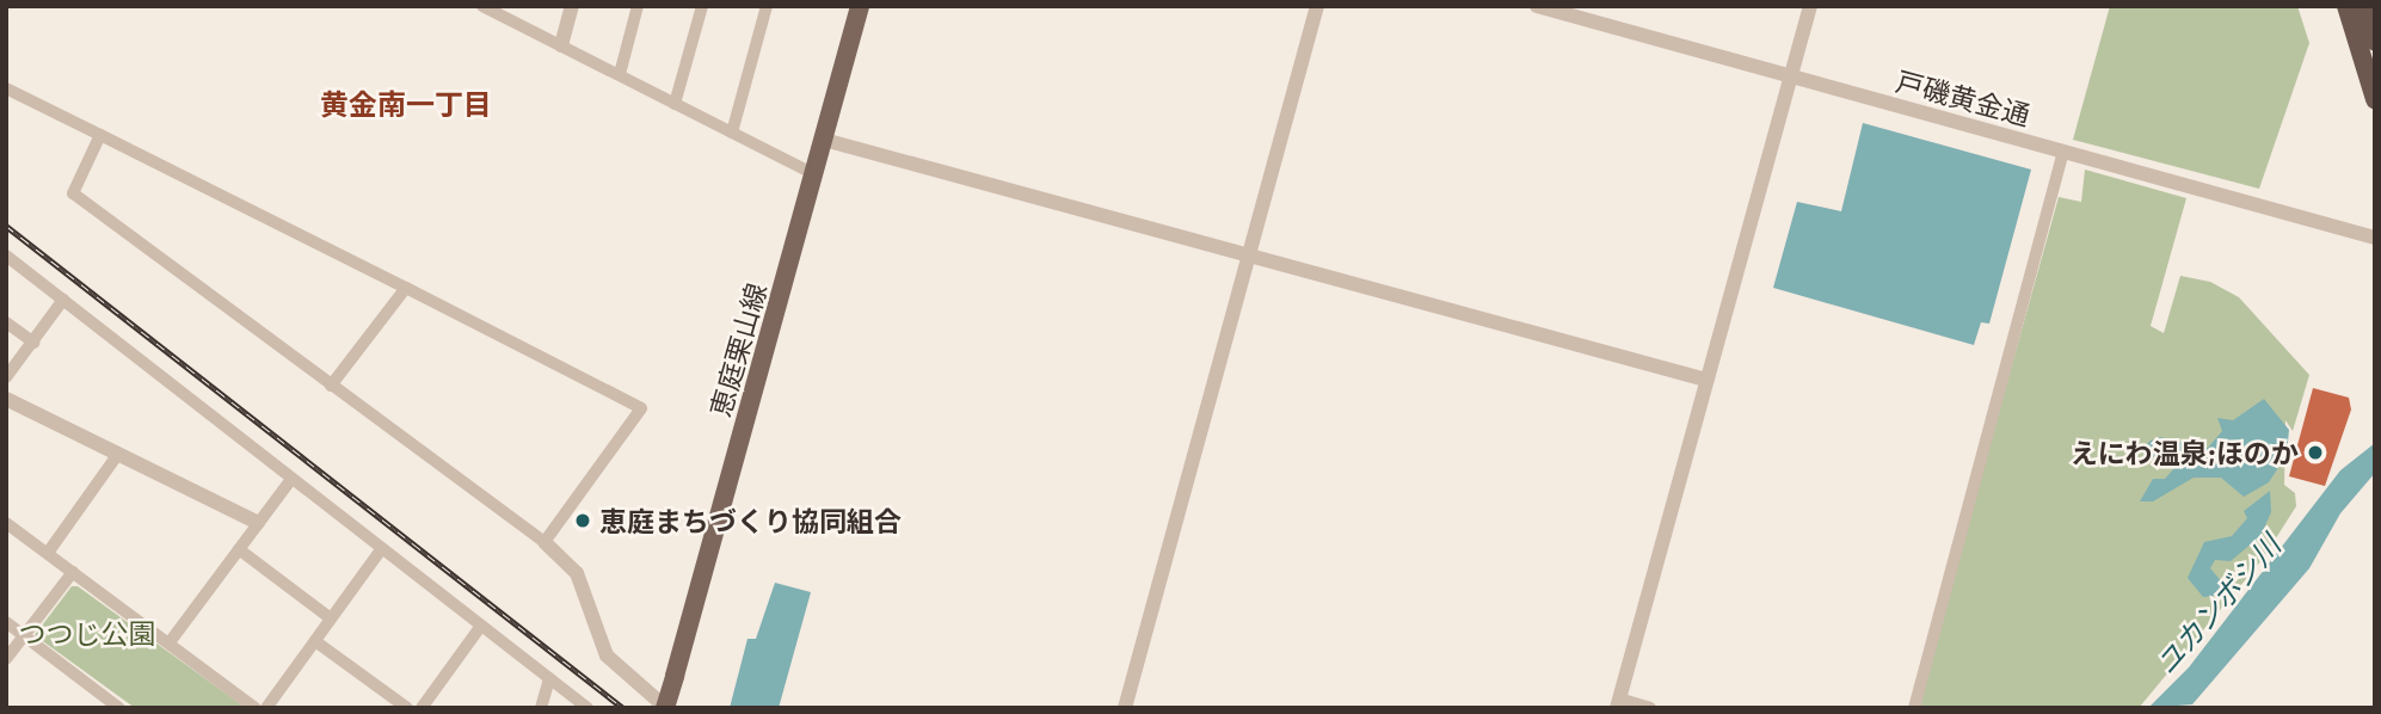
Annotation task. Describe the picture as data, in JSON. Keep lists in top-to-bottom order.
{
  "streets": {
    "main road": ["恵庭栗山線"],
    "street": ["戸磯黄金通"]
  },
  "districts": ["黄金南一丁目"],
  "water": ["ユカンボシ川"],
  "parks": ["つつじ公園"],
  "places": ["えにわ温泉;ほのか", "恵庭まちづくり協同組合"]
}
